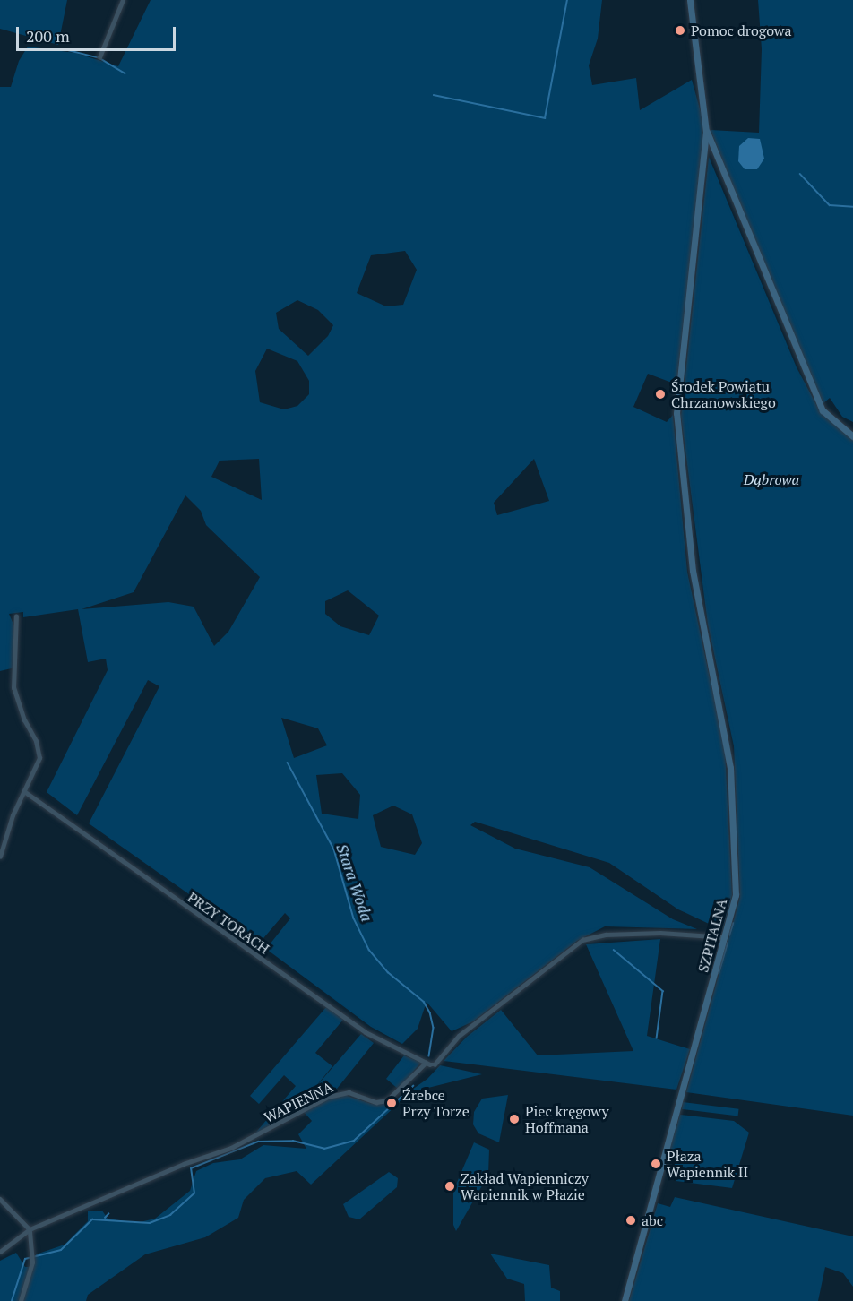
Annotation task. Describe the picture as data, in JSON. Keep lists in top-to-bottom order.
{
  "streets": {
    "main road": ["SZPITALNA"],
    "street": ["PRZY TORACH", "WAPIENNA"]
  },
  "crossings": [
    ["PRZY TORACH", "WAPIENNA"],
    ["SZPITALNA", "WAPIENNA"]
  ],
  "water": ["Stara Woda"],
  "parks": ["Dąbrowa"],
  "places": [
    "Pomoc drogowa",
    "Środek Powiatu Chrzanowskiego",
    "Źrebce Przy Torze",
    "Piec kręgowy Hoffmana",
    "Płaza Wapiennik II",
    "Zakład Wapienniczy Wapiennik w Płazie",
    "abc"
  ],
  "scale_bar": "200 m"
}
